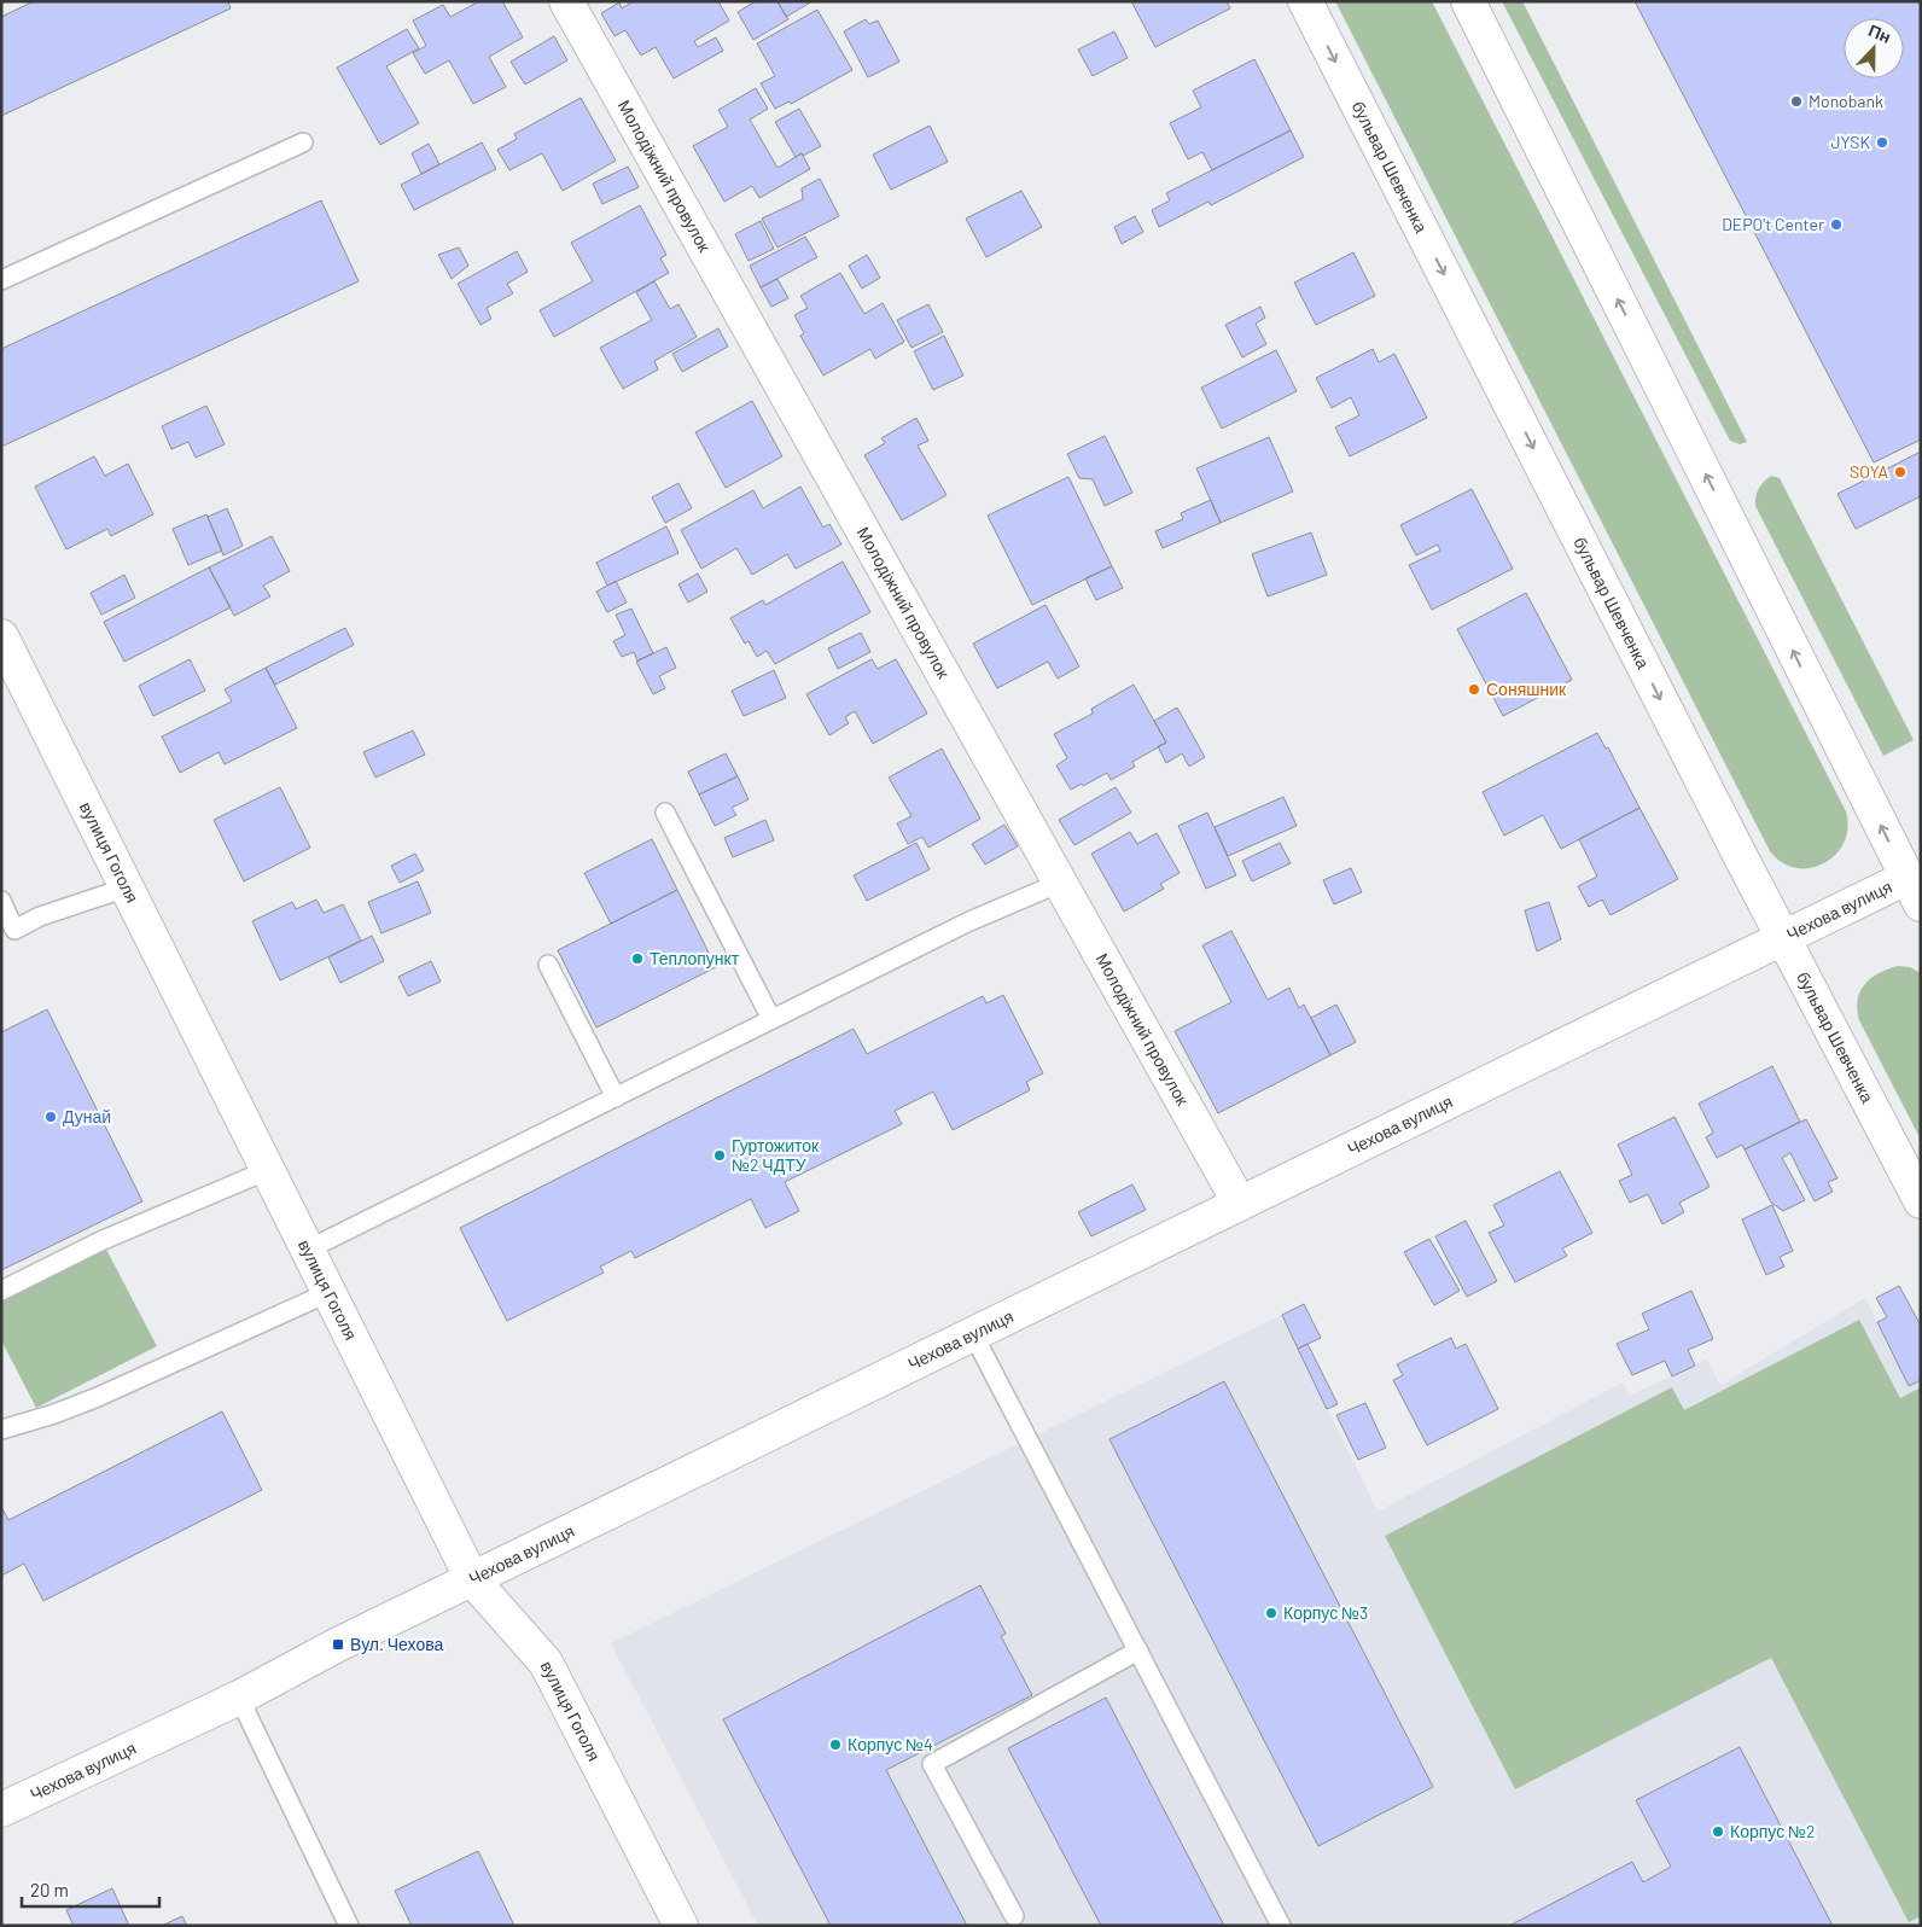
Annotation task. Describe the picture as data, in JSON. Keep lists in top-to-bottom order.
{
  "streets": {
    "street": [
      "бульвар Шевченка",
      "Молодіжний провулок",
      "вулиця Гоголя",
      "Чехова вулиця"
    ]
  },
  "crossings": [
    ["бульвар Шевченка", "Чехова вулиця"],
    ["Молодіжний провулок", "Чехова вулиця"],
    ["вулиця Гоголя", "Чехова вулиця"]
  ],
  "places": {
    "other": [
      "Monobank",
      "JYSK",
      "DEPO't Center",
      "SOYA",
      "Соняшник",
      "Теплопункт",
      "Дунай",
      "Гуртожиток №2 ЧДТУ",
      "Корпус №3",
      "Корпус №4",
      "Корпус №2"
    ],
    "transit": ["Вул. Чехова"]
  },
  "scale_bar": "20 m",
  "north": "top"
}
